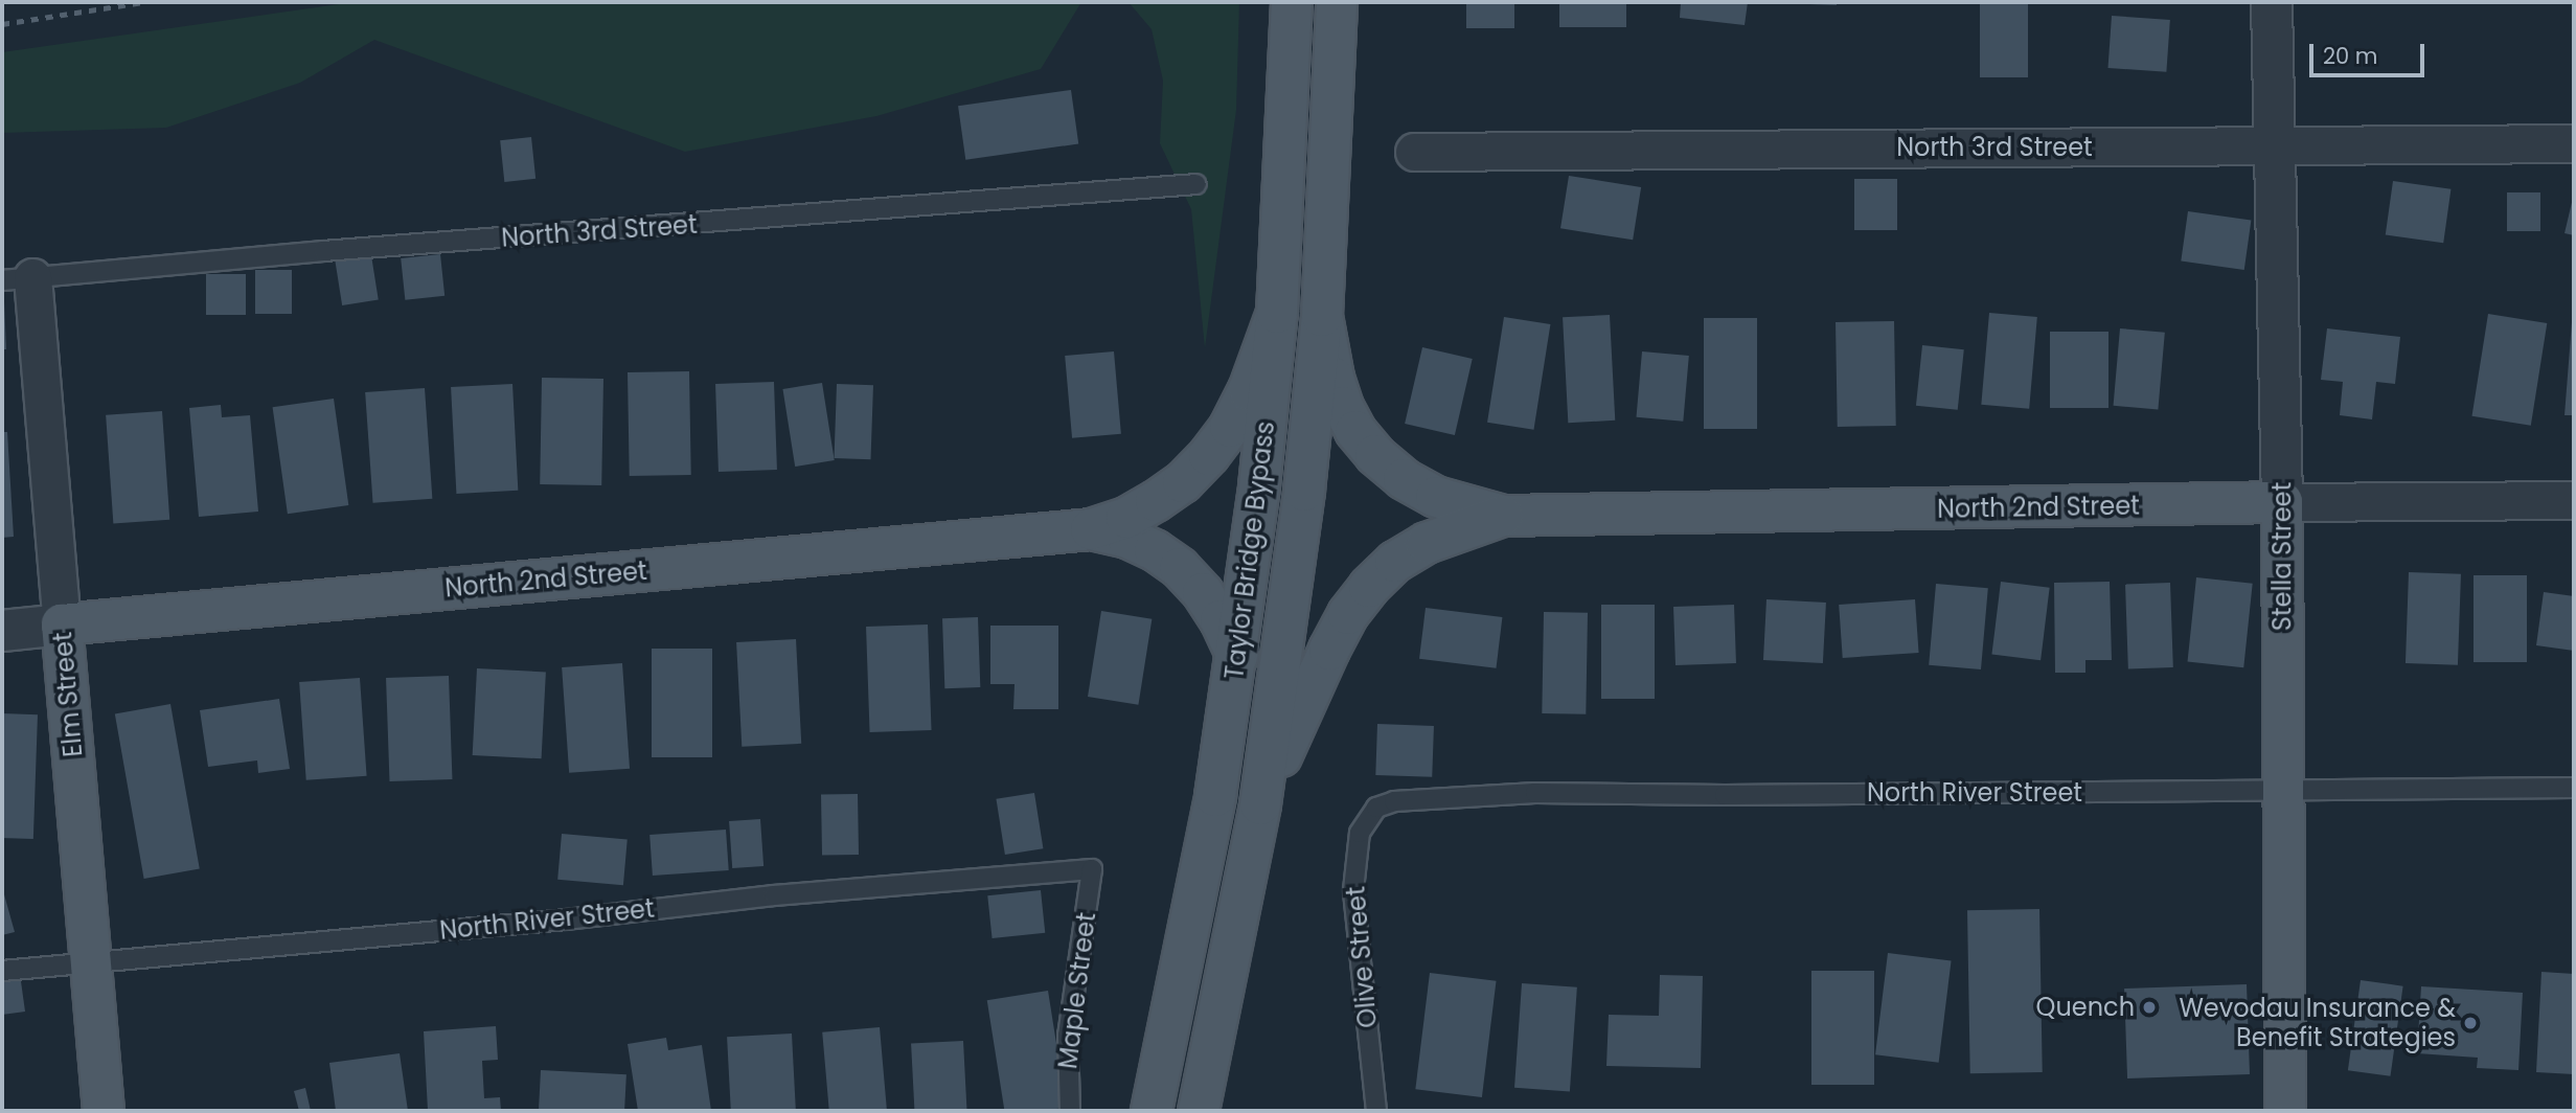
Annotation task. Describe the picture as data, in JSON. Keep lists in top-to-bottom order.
{
  "streets": {
    "main road": [
      "North 2nd Street",
      "Taylor Bridge Bypass",
      "Stella Street",
      "Elm Street"
    ],
    "street": ["North 3rd Street"],
    "lane": ["North River Street", "Olive Street", "Maple Street"]
  },
  "crossings": [
    ["North 3rd Street", "Stella Street"],
    ["North 3rd Street", "Elm Street"],
    ["North 2nd Street", "Stella Street"],
    ["North 2nd Street", "Elm Street"],
    ["Stella Street", "North River Street"],
    ["Elm Street", "North River Street"],
    ["North River Street", "Olive Street"],
    ["North River Street", "Maple Street"]
  ],
  "places": ["Quench", "Wevodau Insurance & Benefit Strategies"],
  "scale_bar": "20 m"
}
